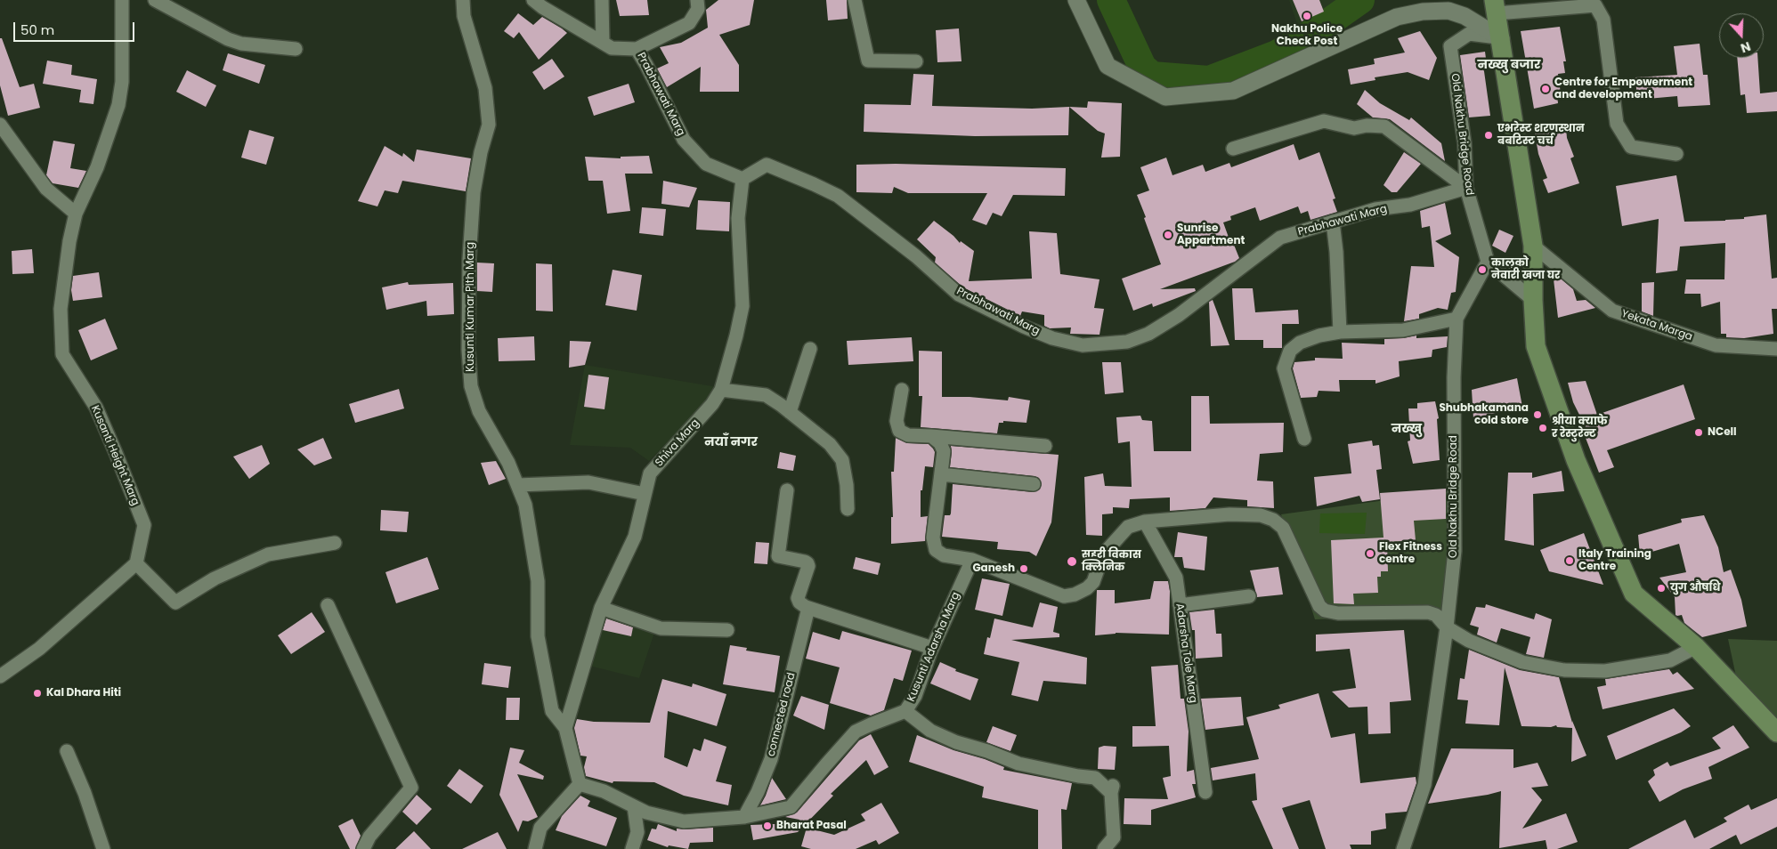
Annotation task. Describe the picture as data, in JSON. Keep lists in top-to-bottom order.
{
  "streets": {
    "street": [
      "Prabhawati Marg",
      "Old Nakhu Bridge Road",
      "Kusunti Kumar Pith Marg",
      "Yekata Marga",
      "Shiva Marg",
      "Kusanti Height Marg",
      "Kusunti Adarsha Marg",
      "Adarsha Tole Marg",
      "connected road"
    ]
  },
  "crossings": [
    ["Prabhawati Marg", "Old Nakhu Bridge Road"],
    ["Prabhawati Marg", "Shiva Marg"],
    ["Kusunti Kumar Pith Marg", "Shiva Marg"],
    ["Kusunti Kumar Pith Marg", "Kusunti Adarsha Marg"],
    ["Kusunti Adarsha Marg", "connected road"]
  ],
  "districts": ["नख्खु बजार", "नख्खु", "नयाँ नगर"],
  "places": [
    "Nakhu Police Check Post",
    "Centre for Empowerment and development",
    "एभरेस्ट शरणस्थान बबटिस्ट चर्च",
    "Sunrise Appartment",
    "कालुको नेवारी खजा घर",
    "Shubhakamana cold store",
    "श्रीया क्याफे र रेस्टुरेन्ट",
    "NCell",
    "Flex Fitness centre",
    "Italy Training Centre",
    "सहरी विकास क्लिनिक",
    "Ganesh",
    "युग औषधि",
    "Kal Dhara Hiti",
    "Bharat Pasal"
  ],
  "scale_bar": "50 m",
  "north": "bottom"
}
